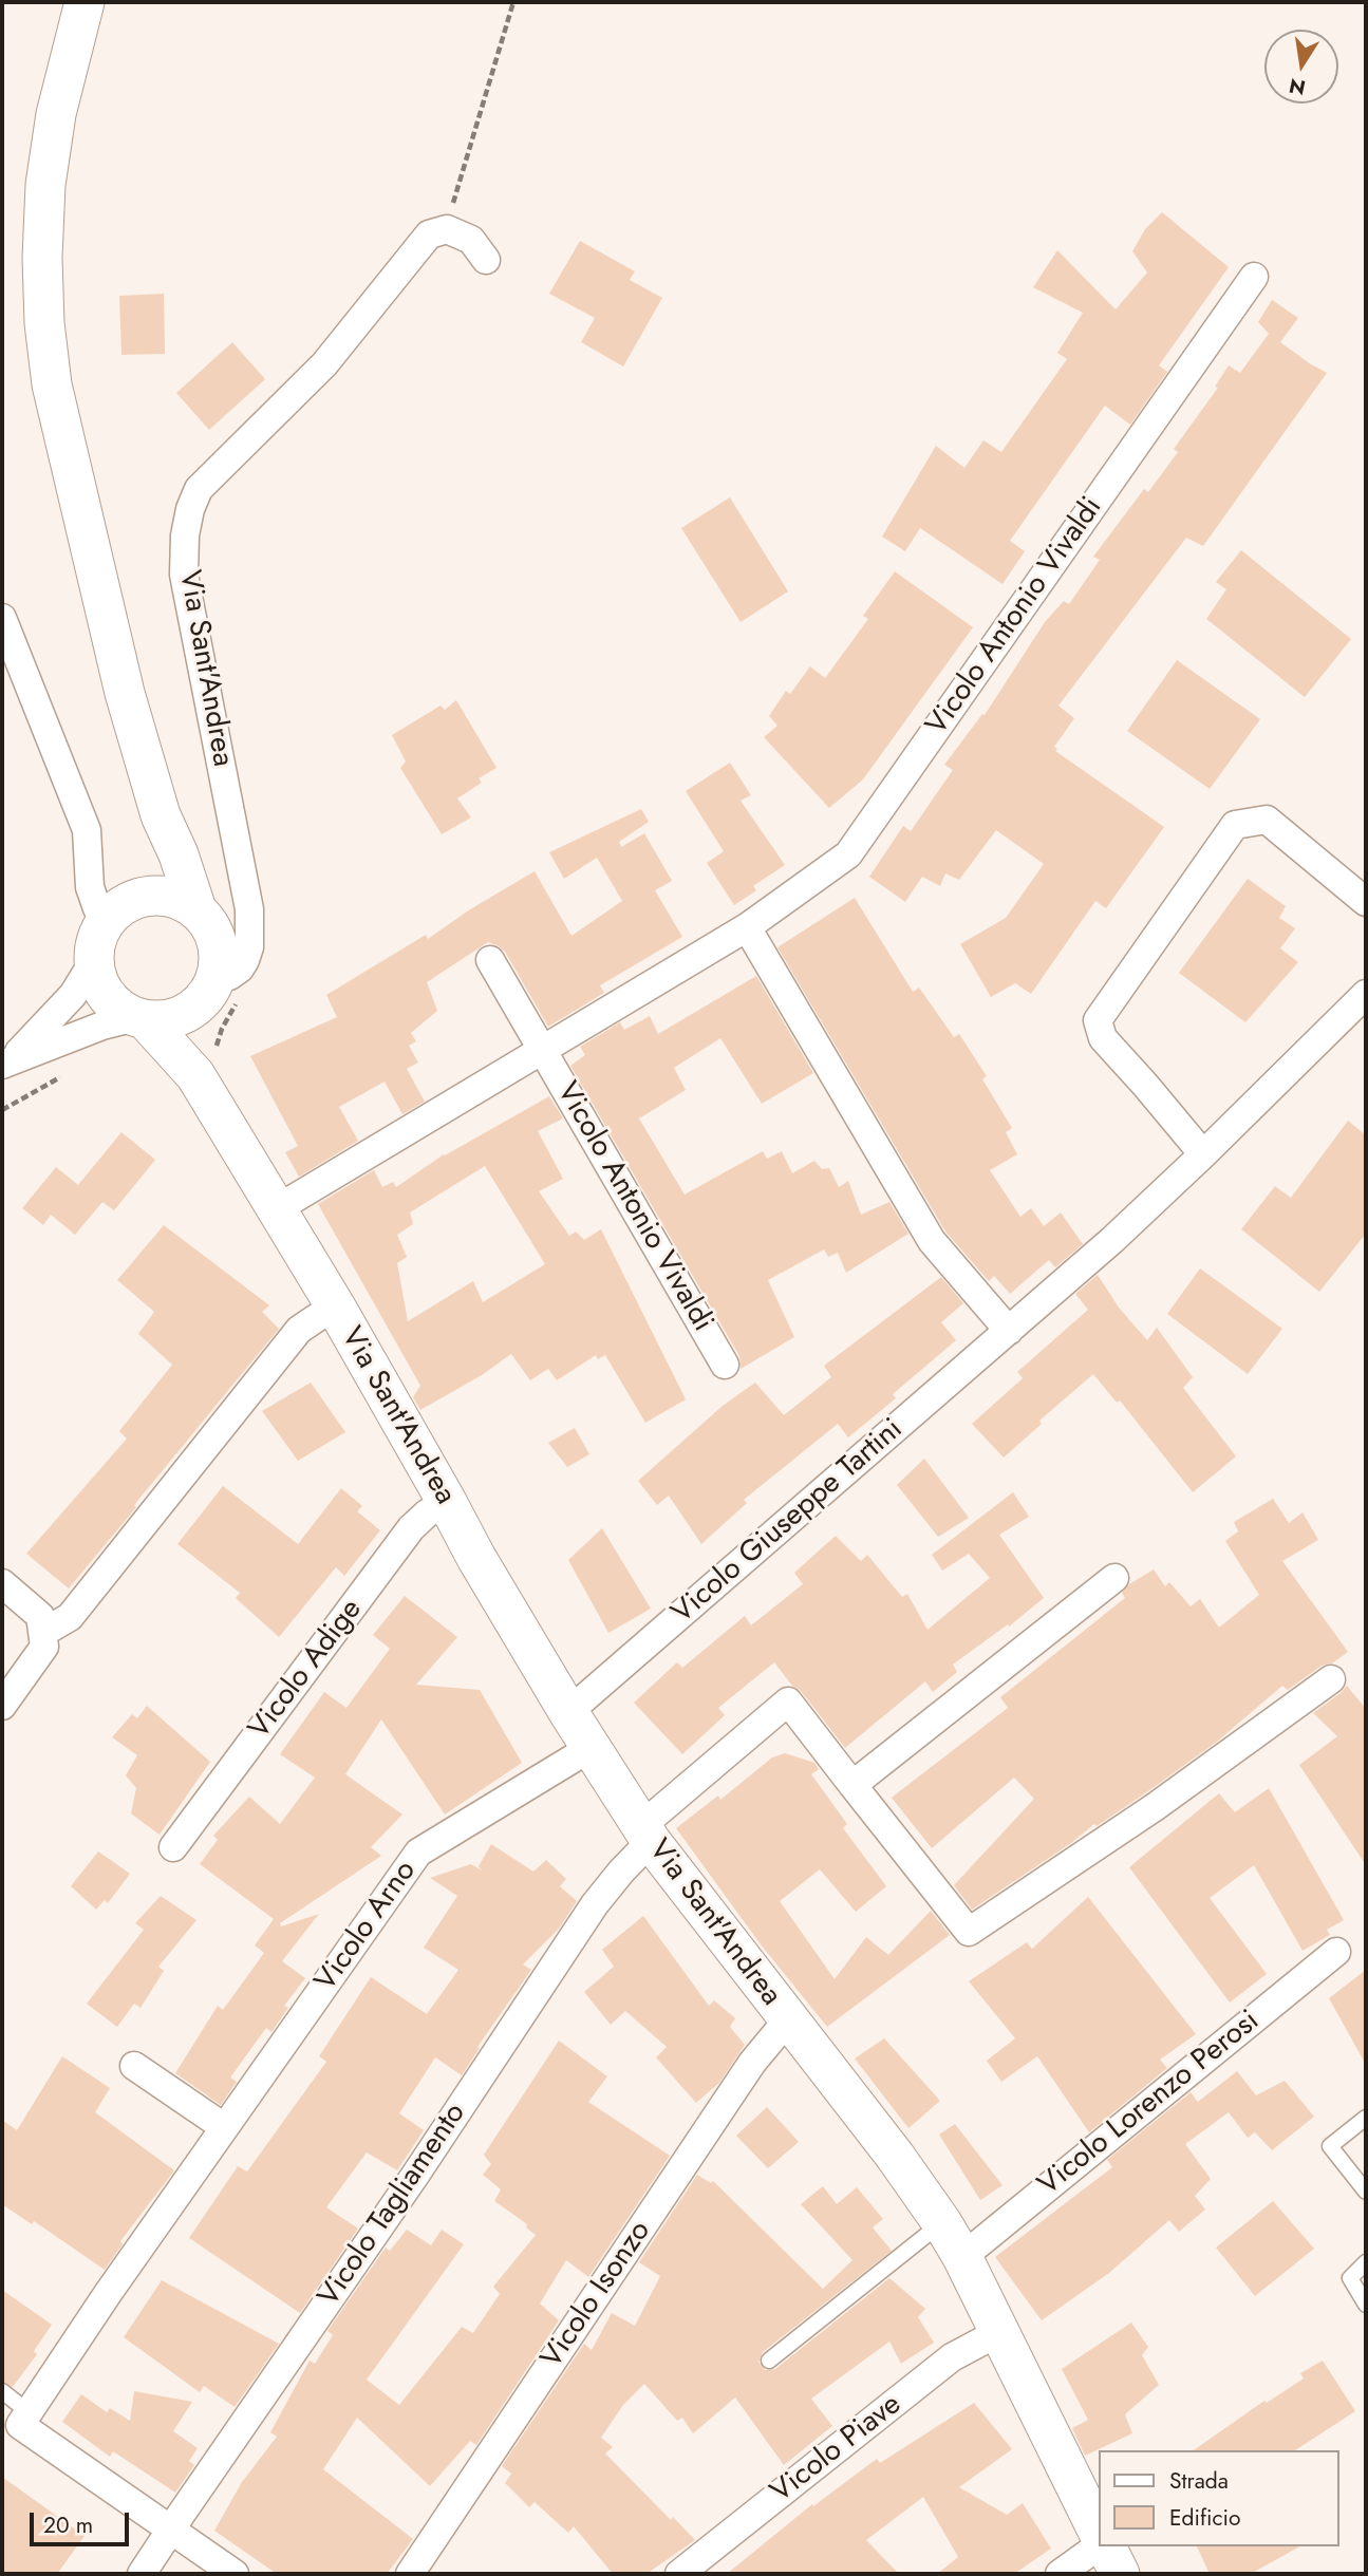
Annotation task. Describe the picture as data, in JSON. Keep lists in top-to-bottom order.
{
  "streets": {
    "street": [
      "Vicolo Antonio Vivaldi",
      "Via Sant'Andrea",
      "Vicolo Giuseppe Tartini",
      "Vicolo Adige",
      "Vicolo Arno",
      "Vicolo Lorenzo Perosi",
      "Vicolo Tagliamento",
      "Vicolo Isonzo",
      "Vicolo Piave"
    ]
  },
  "crossings": [
    ["Vicolo Antonio Vivaldi", "Via Sant'Andrea"],
    ["Via Sant'Andrea", "Vicolo Giuseppe Tartini"],
    ["Via Sant'Andrea", "Vicolo Adige"],
    ["Via Sant'Andrea", "Vicolo Arno"],
    ["Via Sant'Andrea", "Vicolo Lorenzo Perosi"],
    ["Via Sant'Andrea", "Vicolo Tagliamento"],
    ["Via Sant'Andrea", "Vicolo Isonzo"],
    ["Via Sant'Andrea", "Vicolo Piave"]
  ],
  "legend": ["Strada", "Edificio"],
  "scale_bar": "20 m",
  "north": "bottom"
}
